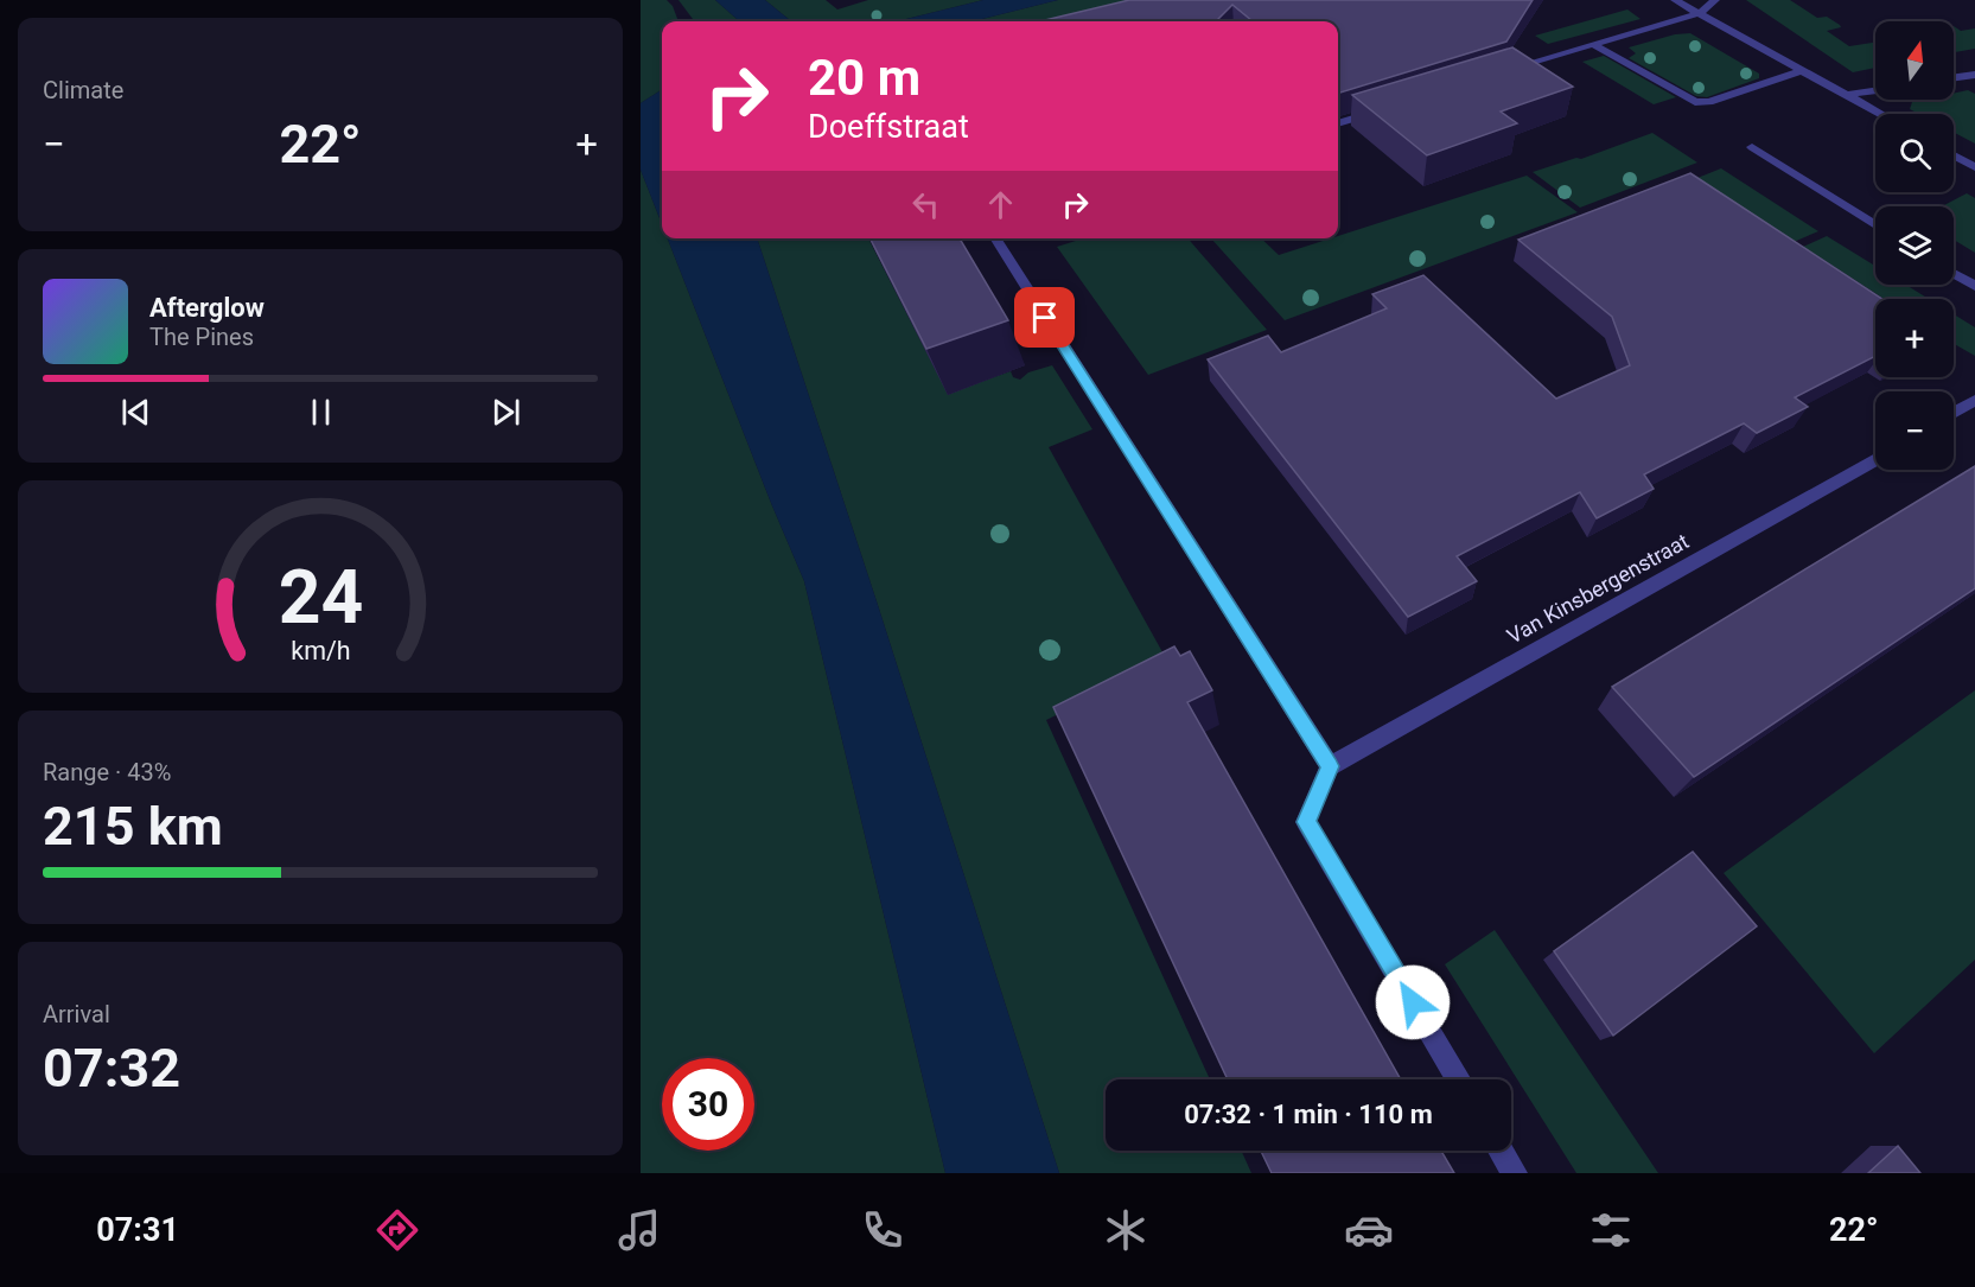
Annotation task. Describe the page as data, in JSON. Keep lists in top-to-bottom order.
{
  "streets": {
    "street": ["Van Kinsbergenstraat"]
  },
  "north": "top",
  "page": {
    "tile": [
      "Climate",
      ["Range · 43%", "215 km"],
      ["Arrival", "07:32"]
    ],
    "map_buttons": ["+", "−"],
    "turn": ["20 m", "Doeffstraat"],
    "heat": ["−", "22°", "+"],
    "song": ["Afterglow", "The Pines"],
    "limit": "30",
    "trip": "07:32 · 1 min · 110 m",
    "tabs": ["07:31", "22°"],
    "gauge": ["24", "km/h"]
  }
}
